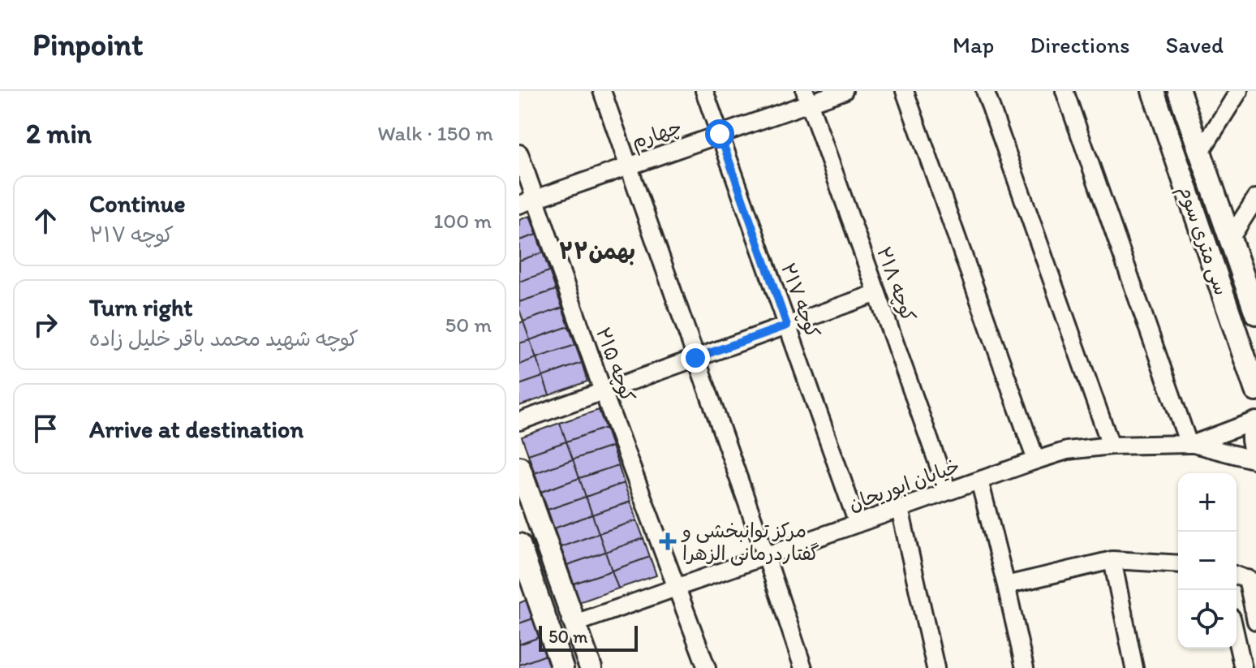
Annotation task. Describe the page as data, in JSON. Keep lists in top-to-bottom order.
{
  "streets": {
    "main road": ["سی متری سوم"],
    "street": [
      "چهارم",
      "کوچه ۲۱۸",
      "کوچه ۲۱۷",
      "کوچه ۲۱۵",
      "خیابان ابوریحان"
    ]
  },
  "crossings": [
    ["چهارم", "کوچه ۲۱۸"],
    ["چهارم", "کوچه ۲۱۷"],
    ["چهارم", "کوچه ۲۱۵"],
    ["کوچه ۲۱۸", "خیابان ابوریحان"],
    ["کوچه ۲۱۷", "خیابان ابوریحان"],
    ["کوچه ۲۱۵", "خیابان ابوریحان"]
  ],
  "districts": ["۲۲بهمن"],
  "places": {
    "health": ["مرکز توانبخشی و گفتاردرمانی الزهرا"]
  },
  "scale_bar": "50 m",
  "page": {
    "header": "Pinpoint",
    "nav": ["Map", "Directions", "Saved"],
    "heading": ["2 min", "Walk · 150 m"],
    "list": [
      ["Continue", "کوچه ۲۱۷", "100 m"],
      ["Turn right", "کوچه شهید محمد باقر خلیل زاده", "50 m"],
      "Arrive at destination"
    ],
    "map_buttons": ["+", "−"],
    "scale": "50 m"
  }
}
